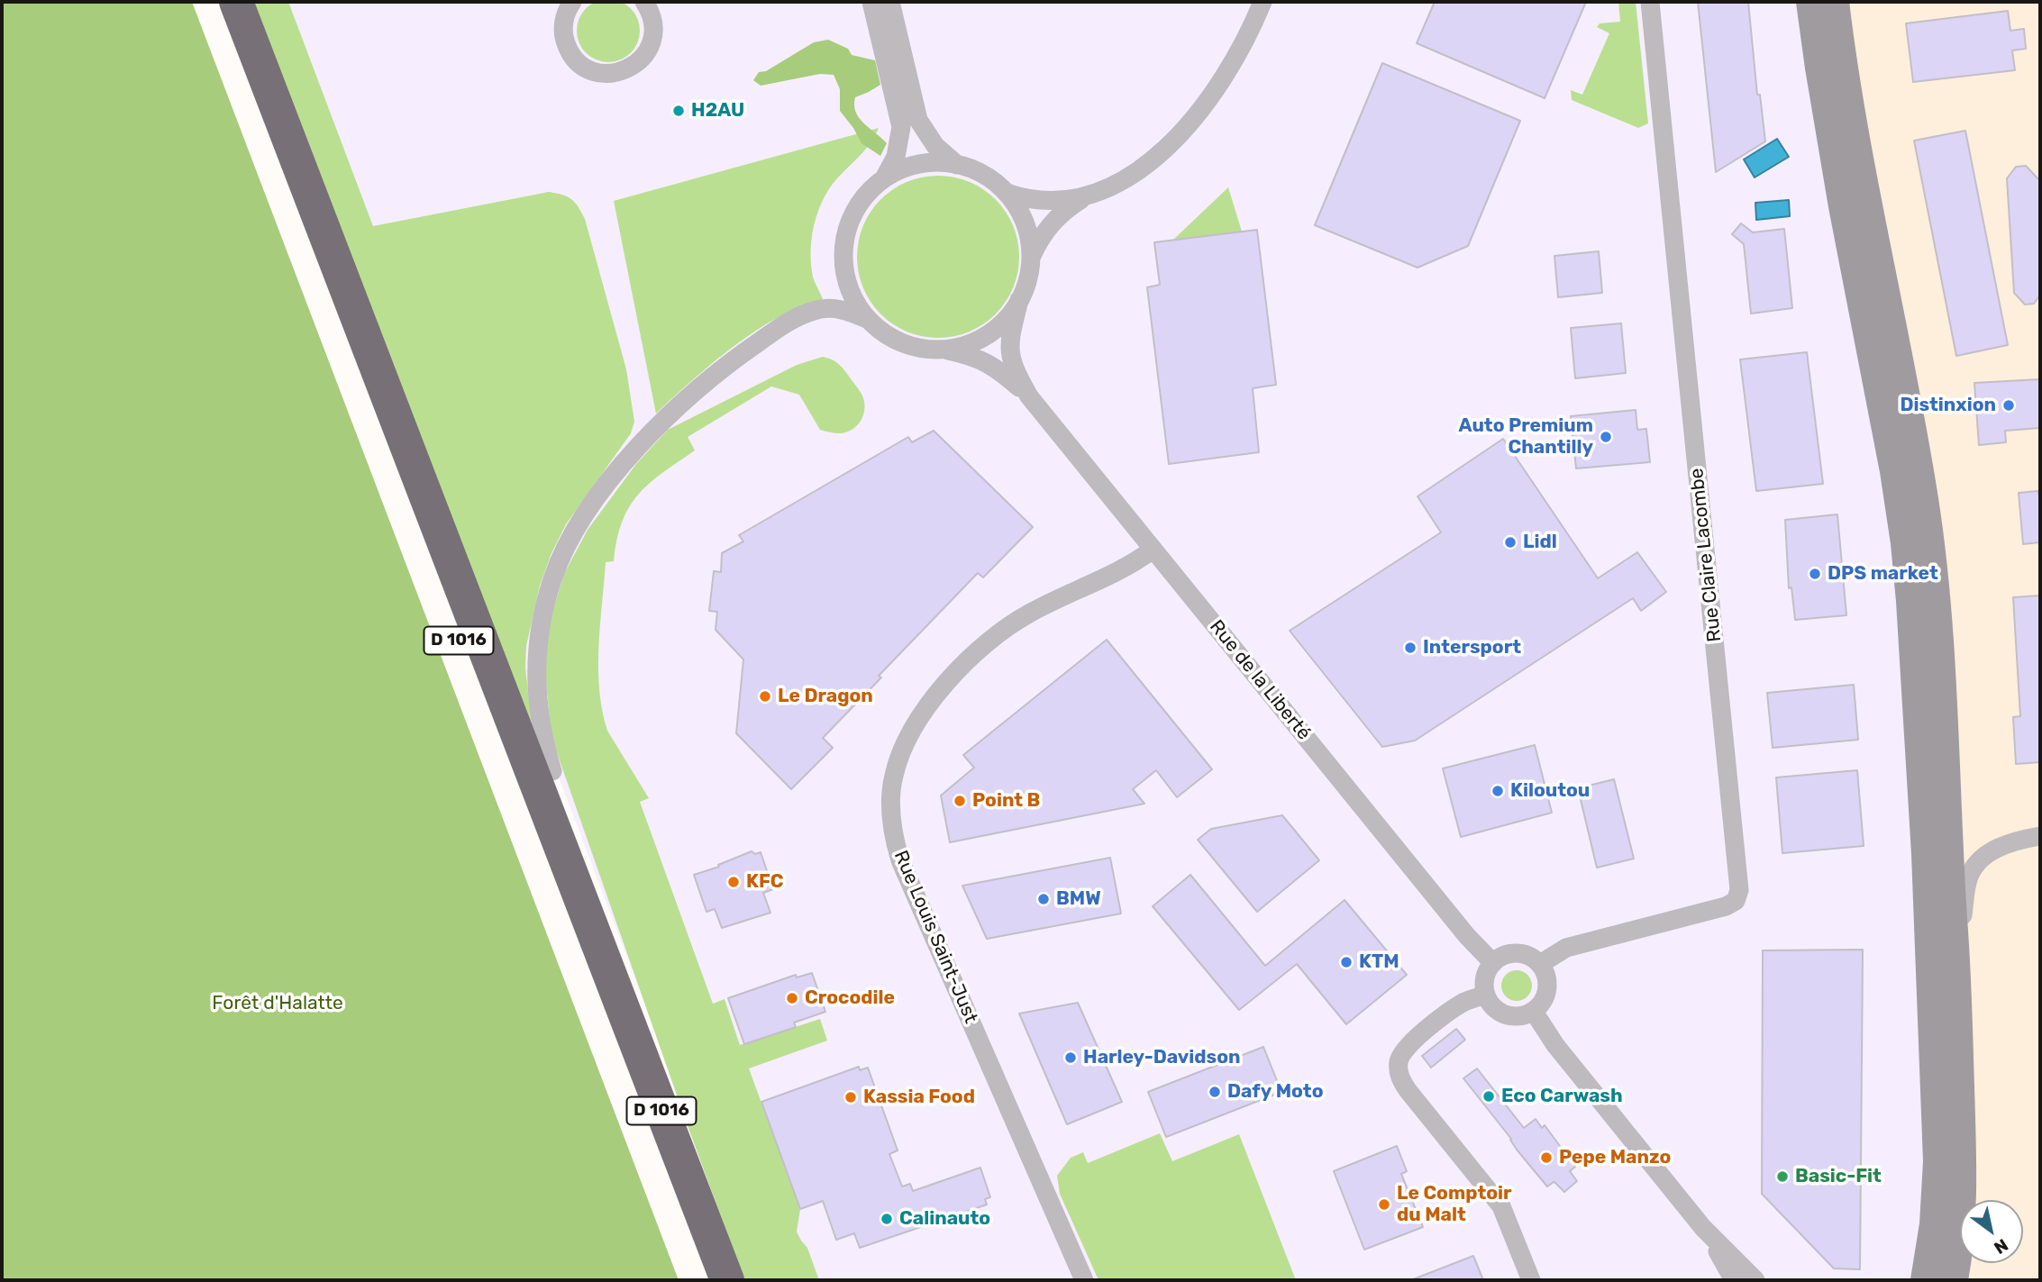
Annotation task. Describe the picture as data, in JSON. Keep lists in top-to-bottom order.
{
  "streets": {
    "highway": ["D 1016"],
    "street": ["Rue Claire Lacombe", "Rue de la Liberté", "Rue Louis Saint-Just"]
  },
  "crossings": [
    ["Rue Claire Lacombe", "Rue de la Liberté"],
    ["Rue de la Liberté", "Rue Louis Saint-Just"]
  ],
  "parks": ["Forêt d'Halatte"],
  "places": [
    "H2AU",
    "Distinxion",
    "Auto Premium Chantilly",
    "Lidl",
    "DPS market",
    "Intersport",
    "Le Dragon",
    "Kiloutou",
    "Point B",
    "KFC",
    "BMW",
    "KTM",
    "Crocodile",
    "Harley-Davidson",
    "Dafy Moto",
    "Eco Carwash",
    "Kassia Food",
    "Pepe Manzo",
    "Basic-Fit",
    "Le Comptoir du Malt",
    "Calinauto"
  ],
  "north": "bottom right"
}
